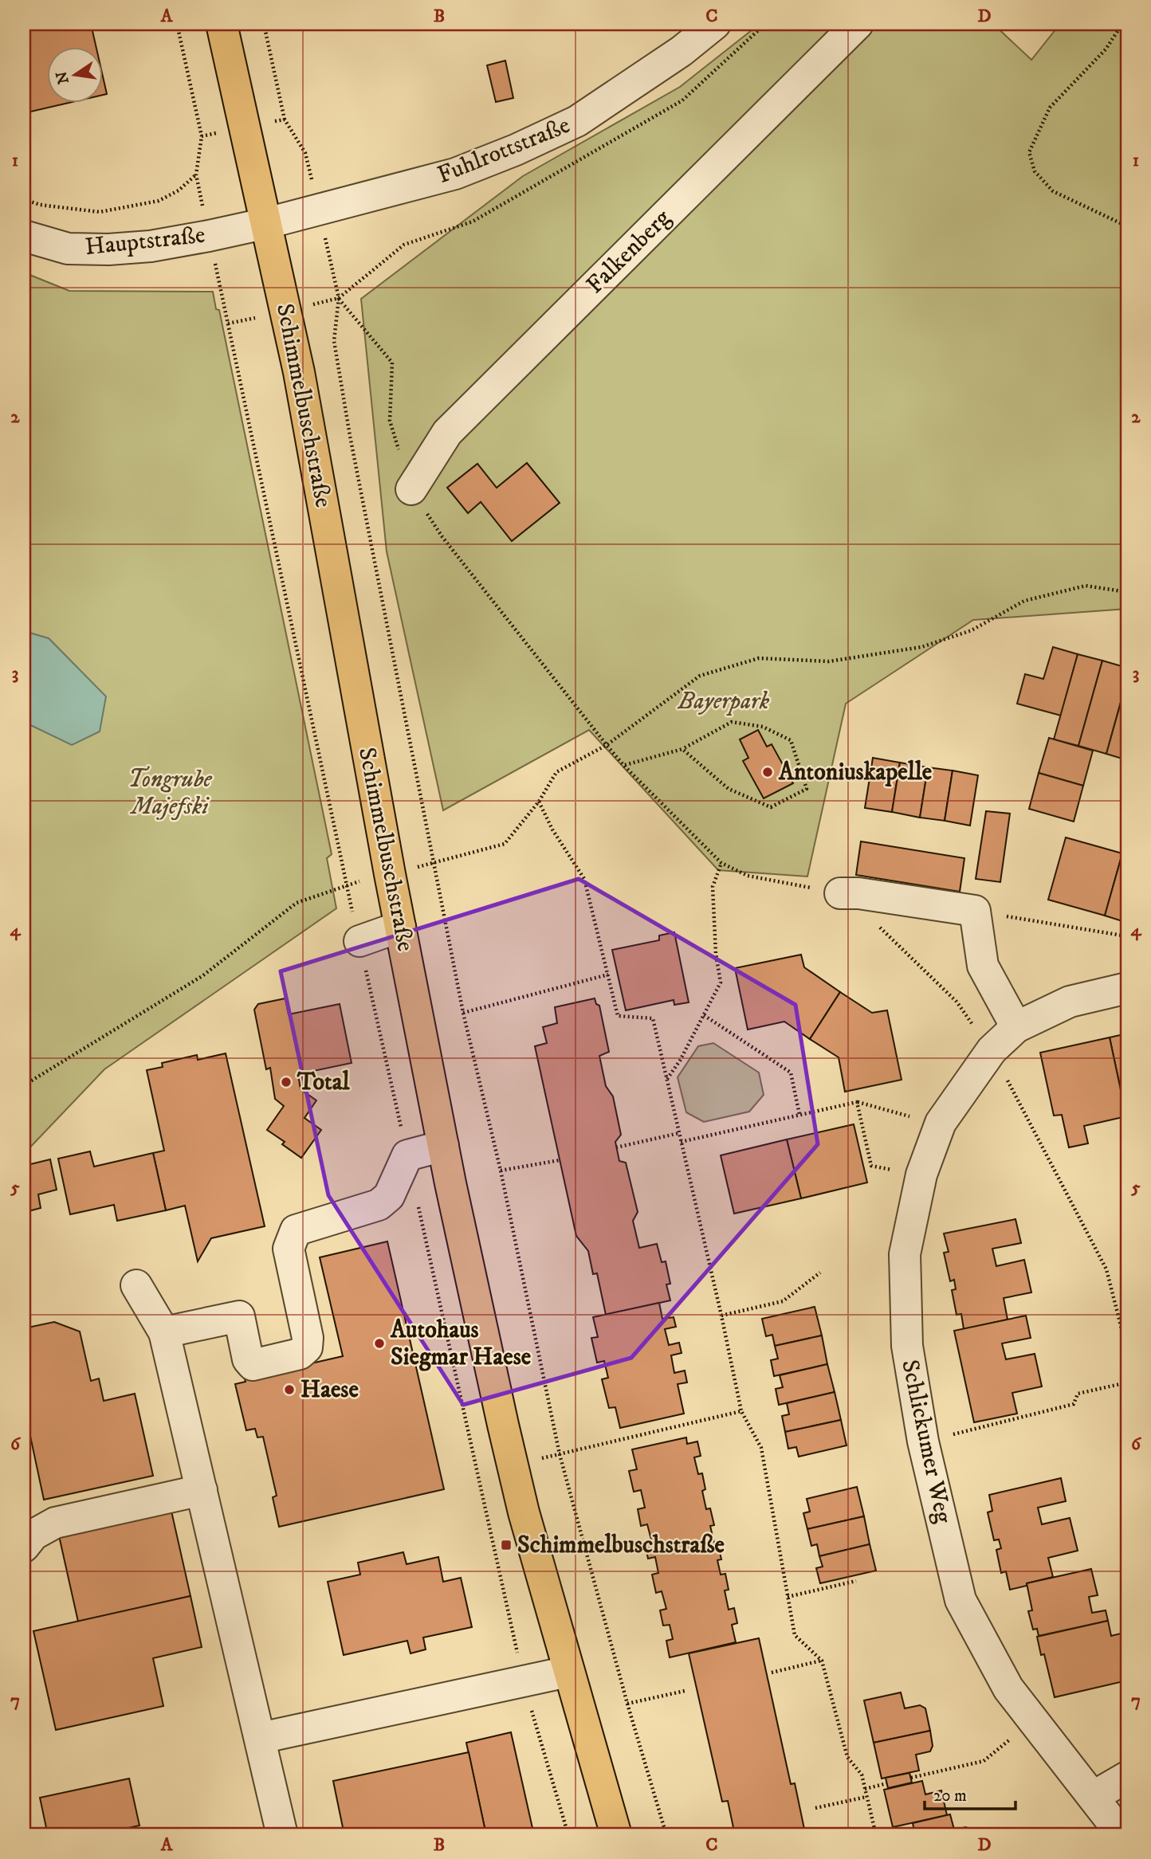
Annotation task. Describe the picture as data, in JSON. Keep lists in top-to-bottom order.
{
  "streets": {
    "main road": ["Schimmelbuschstraße"],
    "street": [
      "Fuhlrottstraße",
      "Hauptstraße",
      "Falkenberg",
      "Schlickumer Weg"
    ]
  },
  "crossings": [
    ["Fuhlrottstraße", "Hauptstraße"],
    ["Fuhlrottstraße", "Schimmelbuschstraße"],
    ["Hauptstraße", "Schimmelbuschstraße"]
  ],
  "parks": ["Bayerpark", "Tongrube Majefski"],
  "places": {
    "other": [
      "Antoniuskapelle",
      "Total",
      "Autohaus Siegmar Haese",
      "Haese"
    ],
    "transit": ["Schimmelbuschstraße"]
  },
  "scale_bar": "20 m",
  "north": "left",
  "grid": {
    "columns": [
      "A",
      "B",
      "C",
      "D"
    ],
    "rows": [
      "1",
      "2",
      "3",
      "4",
      "5",
      "6",
      "7"
    ]
  }
}
